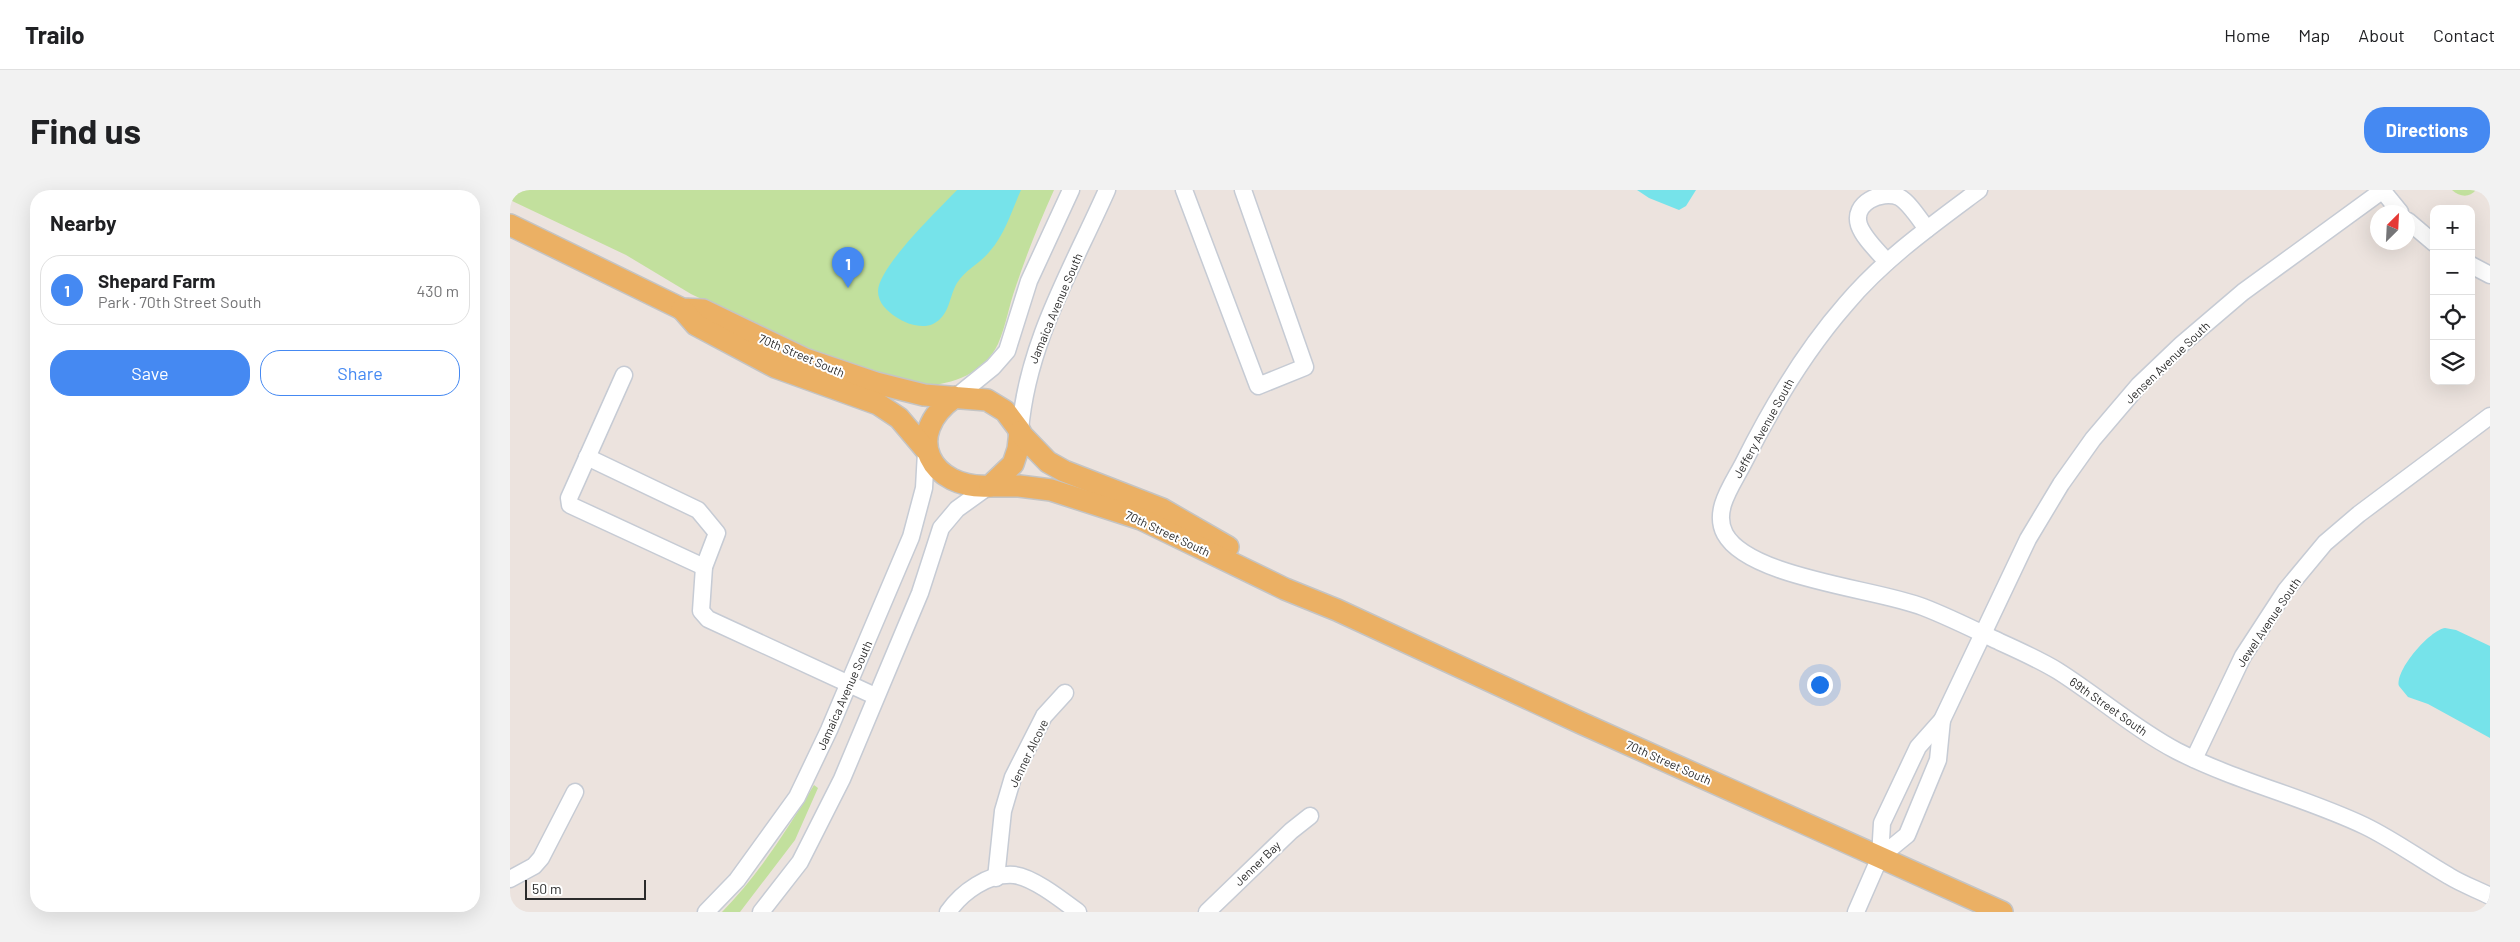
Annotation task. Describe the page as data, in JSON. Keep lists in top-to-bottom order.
{
  "streets": {
    "main road": ["70th Street South"],
    "street": [
      "Jamaica Avenue South",
      "Jensen Avenue South",
      "Jeffery Avenue South",
      "Jewel Avenue South",
      "69th Street South",
      "Jenner Alcove",
      "Jenner Bay"
    ]
  },
  "crossings": [
    ["Jamaica Avenue South", "70th Street South"],
    ["70th Street South", "Jensen Avenue South"],
    ["Jensen Avenue South", "69th Street South"],
    ["Jeffery Avenue South", "69th Street South"],
    ["Jewel Avenue South", "69th Street South"]
  ],
  "scale_bar": "50 m",
  "north": "top right",
  "page": {
    "header": "Trailo",
    "nav": [
      "Home",
      "Map",
      "About",
      "Contact"
    ],
    "buttons": [
      "Directions",
      ["Save", "Share"]
    ],
    "title": "Find us",
    "heading": "Nearby",
    "map_buttons": ["+", "−"],
    "pins": "1",
    "list": [
      {
        "mark": "1",
        "name": "Shepard Farm",
        "note": "Park · 70th Street South",
        "value": "430 m"
      }
    ],
    "scale": "50 m"
  }
}
